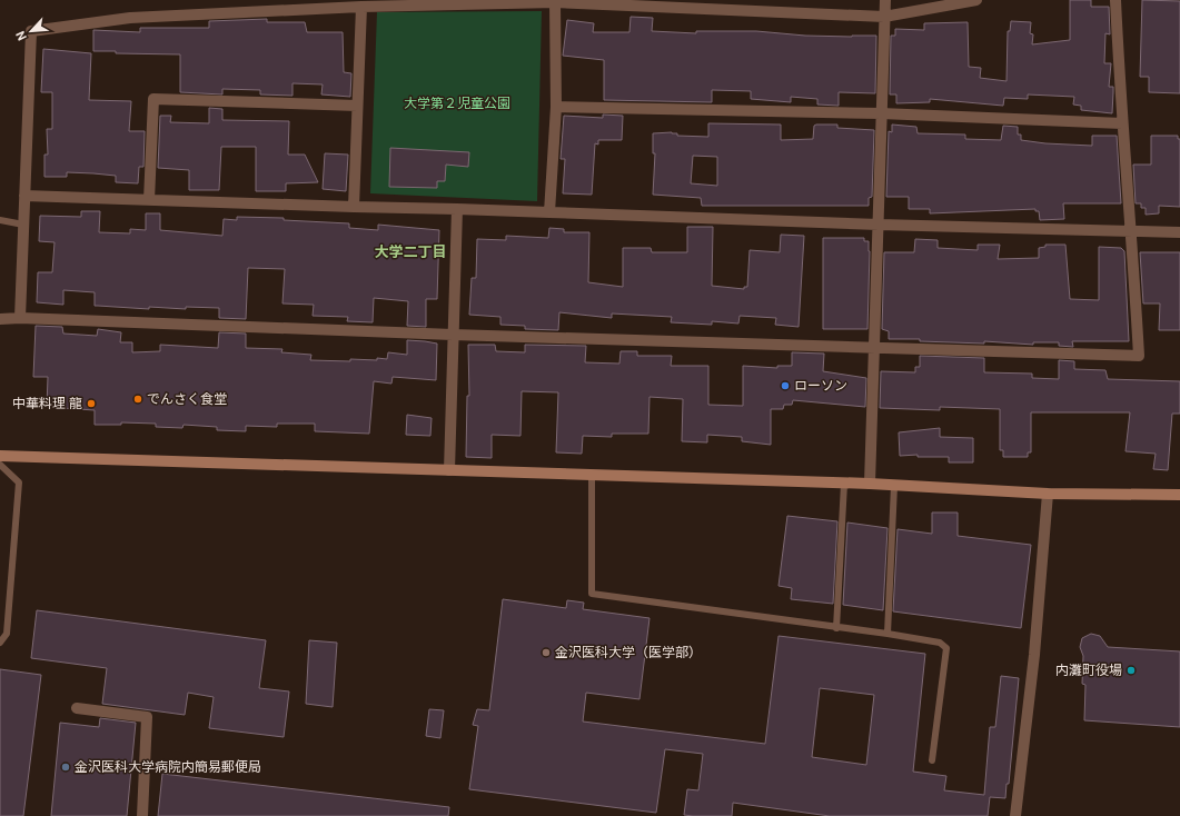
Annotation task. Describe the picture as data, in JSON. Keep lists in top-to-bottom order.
{
  "districts": ["大学二丁目"],
  "parks": ["大学第２児童公園"],
  "places": [
    "ローソン",
    "でんさく食堂",
    "中華料理 龍",
    "金沢医科大学（医学部）",
    "内灘町役場",
    "金沢医科大学病院内簡易郵便局"
  ],
  "north": "bottom left"
}
